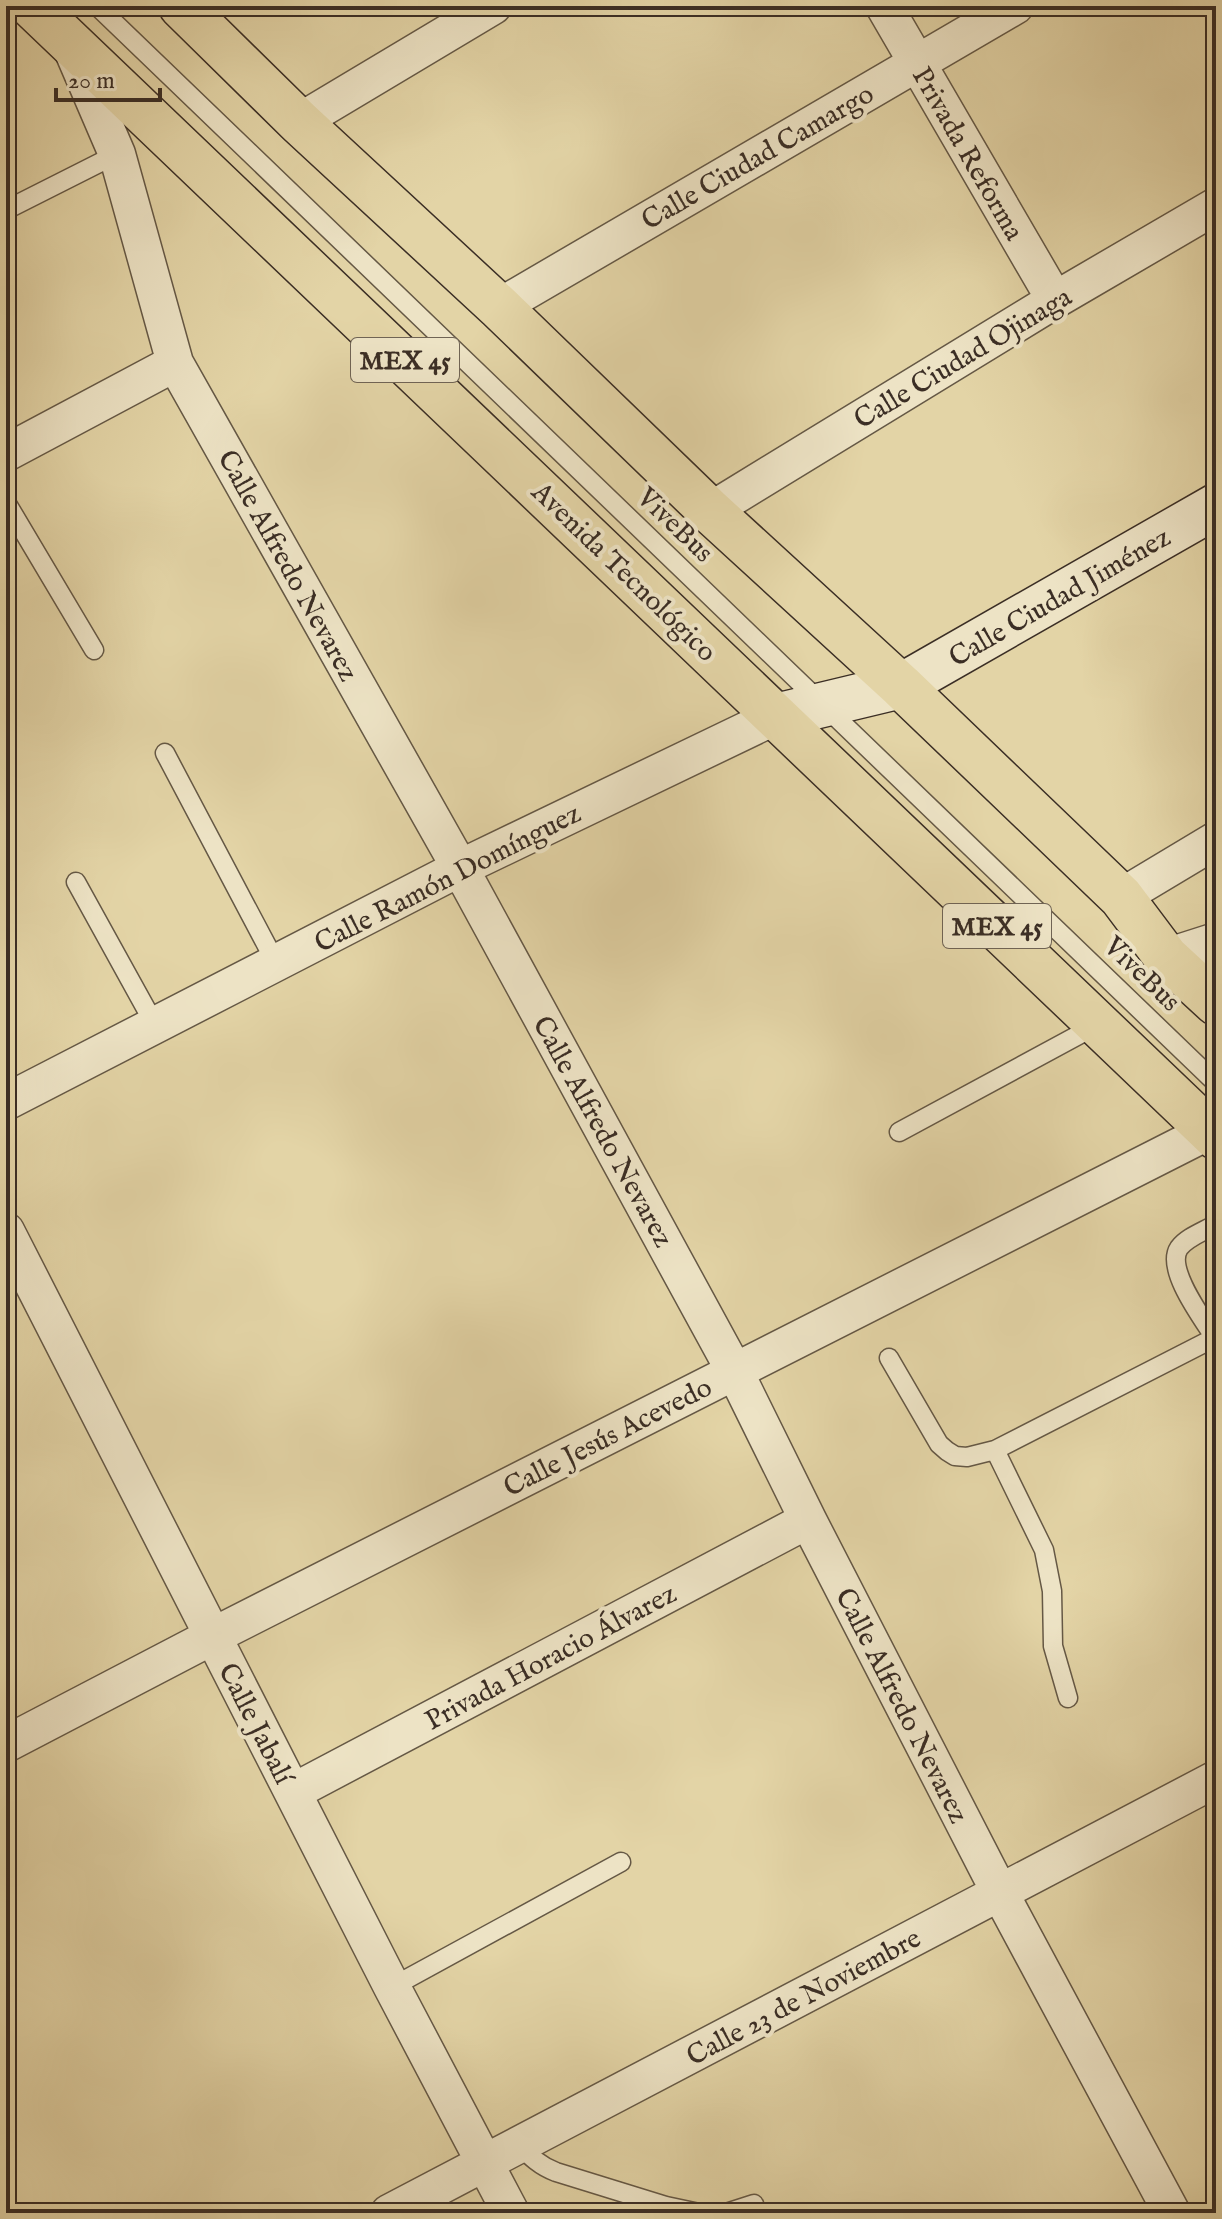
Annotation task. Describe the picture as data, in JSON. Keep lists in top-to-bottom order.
{
  "streets": {
    "main road": ["MEX 45", "Avenida Tecnológico"],
    "street": [
      "Privada Reforma",
      "Calle Ciudad Camargo",
      "Calle Ciudad Ojinaga",
      "Calle Alfredo Nevarez",
      "Calle Ciudad Jiménez",
      "Calle Ramón Domínguez",
      "Calle Jesús Acevedo",
      "Privada Horacio Álvarez",
      "Calle Jabalí",
      "Calle 23 de Noviembre"
    ],
    "lane": ["ViveBus"]
  },
  "crossings": [
    ["Privada Reforma", "Calle Ciudad Camargo"],
    ["Privada Reforma", "Calle Ciudad Ojinaga"],
    ["ViveBus", "Calle Ramón Domínguez"],
    ["Calle Alfredo Nevarez", "Avenida Tecnológico"],
    ["Calle Alfredo Nevarez", "Calle Ramón Domínguez"],
    ["Calle Alfredo Nevarez", "Calle Jesús Acevedo"],
    ["Calle Alfredo Nevarez", "Privada Horacio Álvarez"],
    ["Calle Alfredo Nevarez", "Calle 23 de Noviembre"],
    ["Avenida Tecnológico", "Calle Ramón Domínguez"],
    ["Avenida Tecnológico", "Calle Jesús Acevedo"],
    ["Calle Ciudad Jiménez", "Calle Ramón Domínguez"],
    ["Calle Jesús Acevedo", "Calle Jabalí"],
    ["Privada Horacio Álvarez", "Calle Jabalí"],
    ["Calle Jabalí", "Calle 23 de Noviembre"]
  ],
  "scale_bar": "20 m"
}
